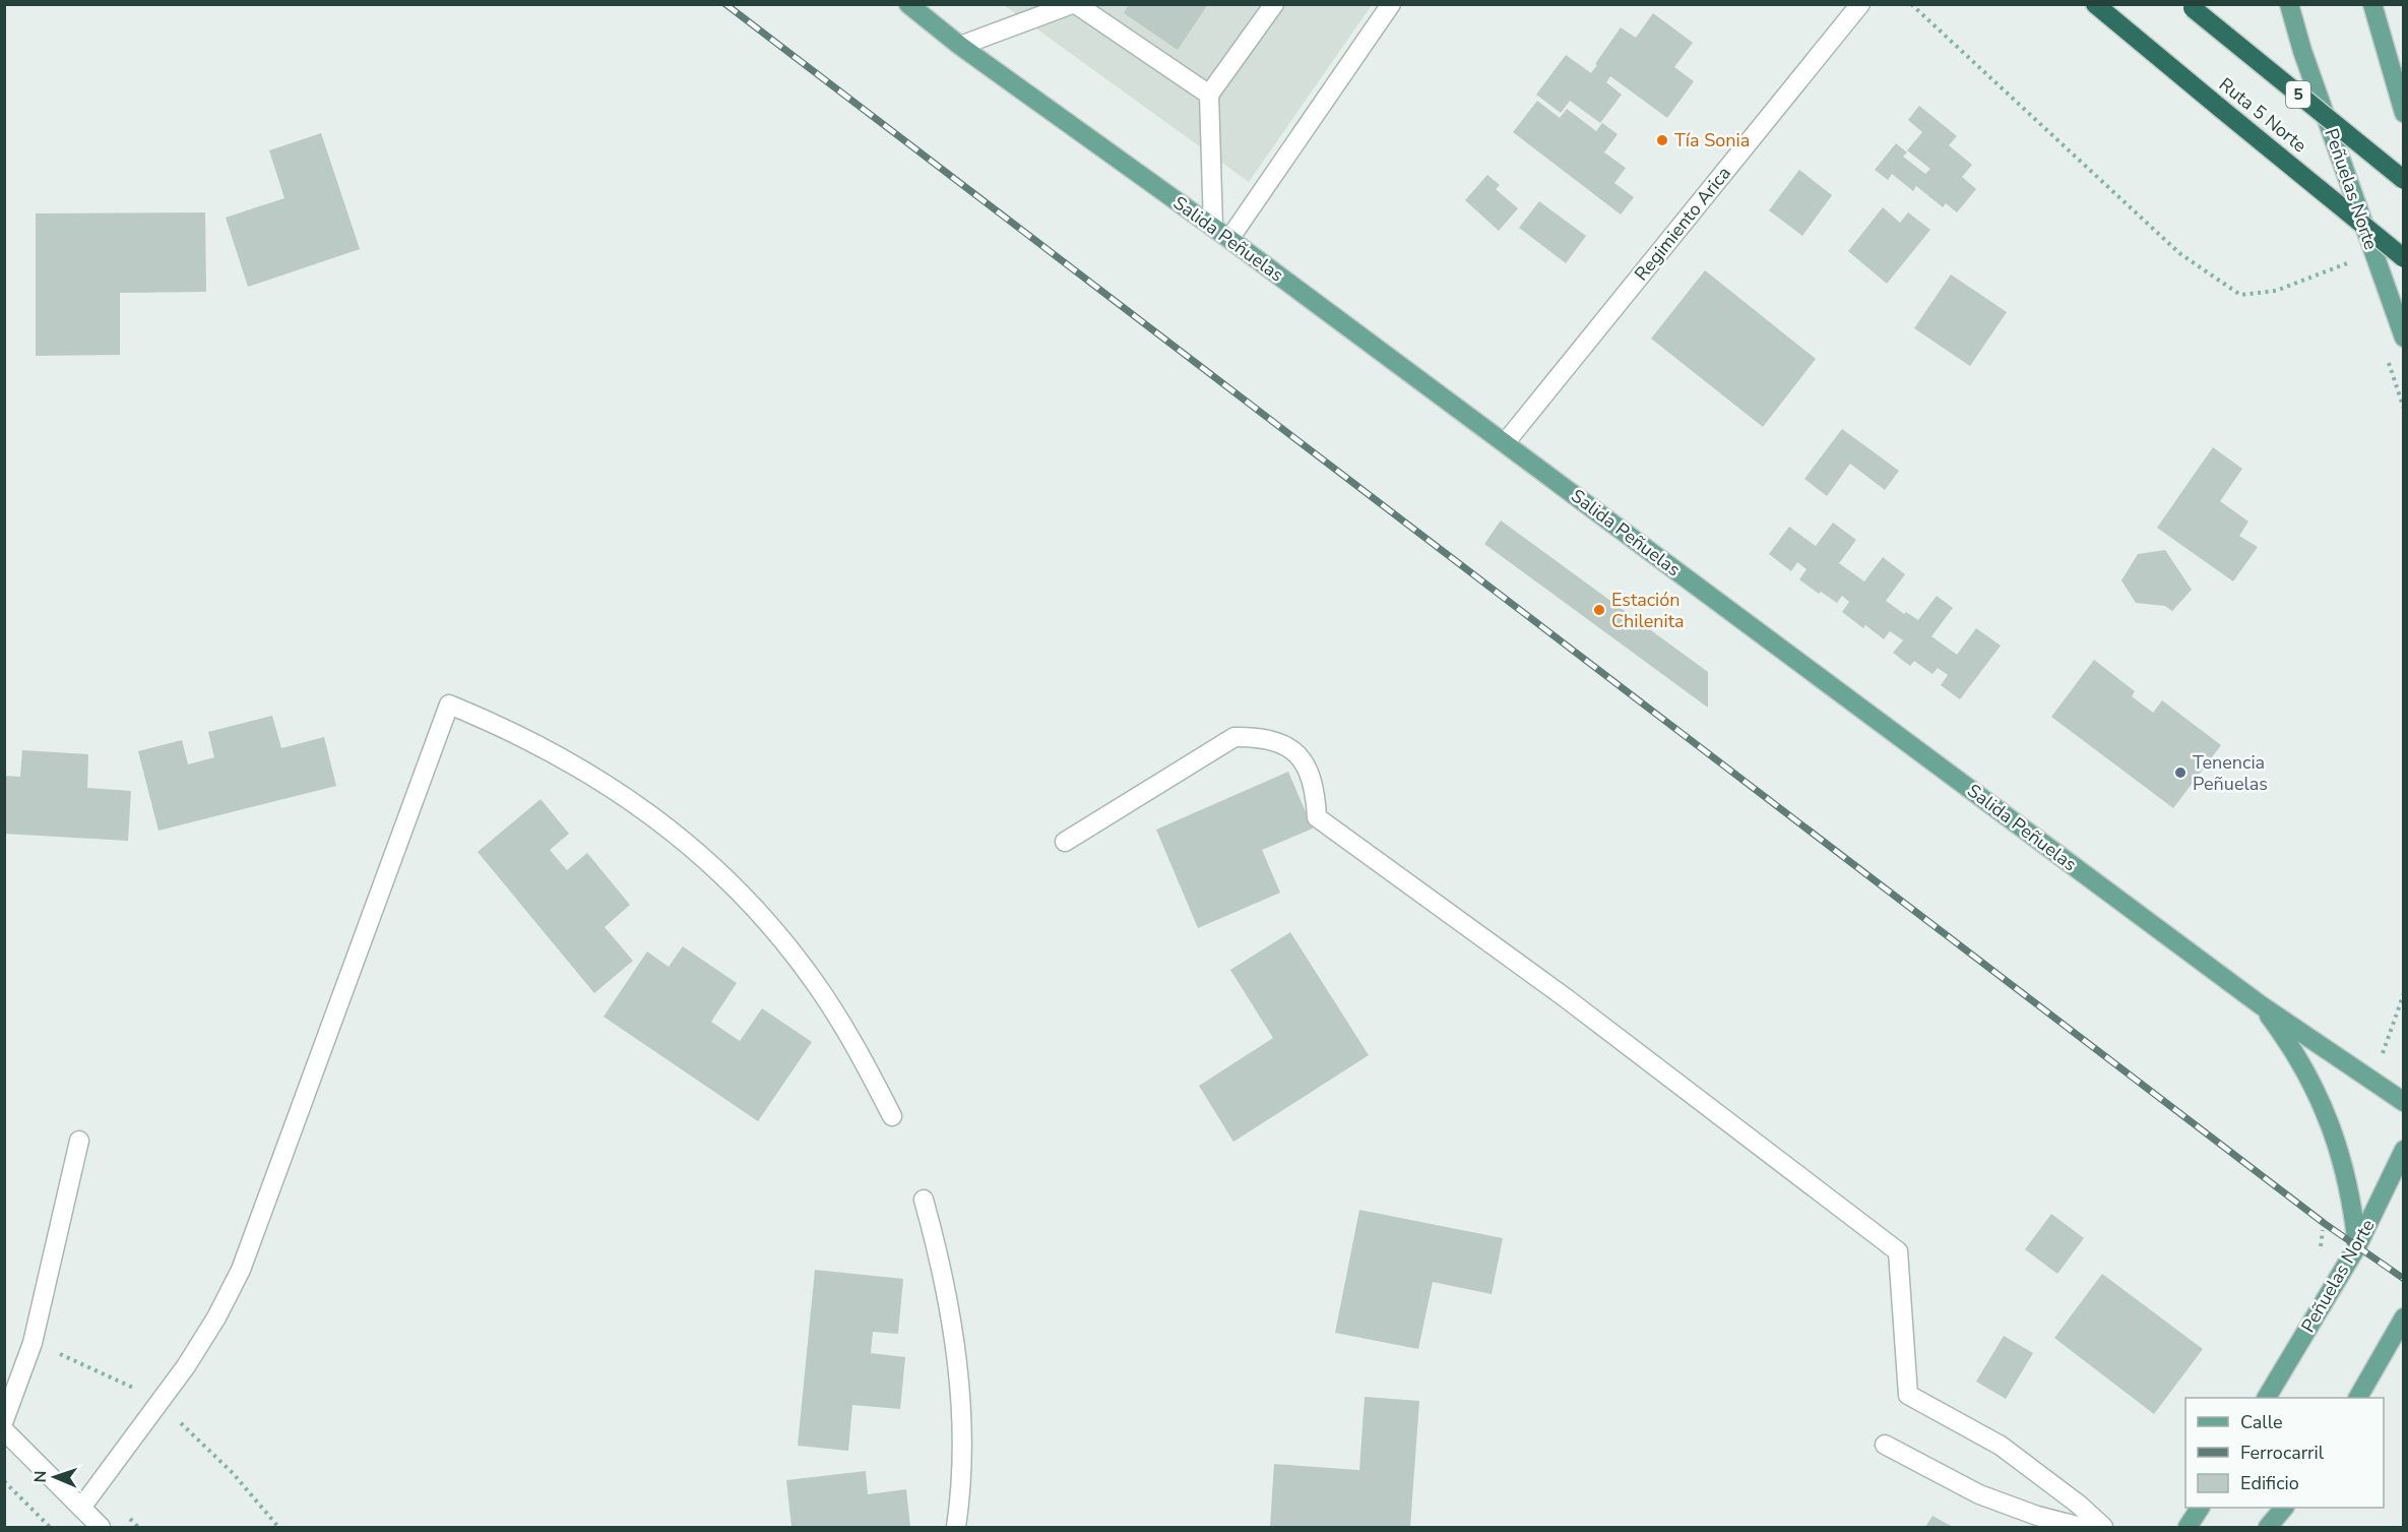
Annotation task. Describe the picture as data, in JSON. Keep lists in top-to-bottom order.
{
  "streets": {
    "highway": ["5", "Ruta 5 Norte"],
    "main road": ["Peñuelas Norte", "Salida Peñuelas"],
    "street": ["Regimiento Arica"]
  },
  "crossings": [
    ["Regimiento Arica", "Salida Peñuelas"]
  ],
  "places": ["Tía Sonia", "Estación Chilenita", "Tenencia Peñuelas"],
  "legend": ["Calle", "Ferrocarril", "Edificio"],
  "north": "left"
}
